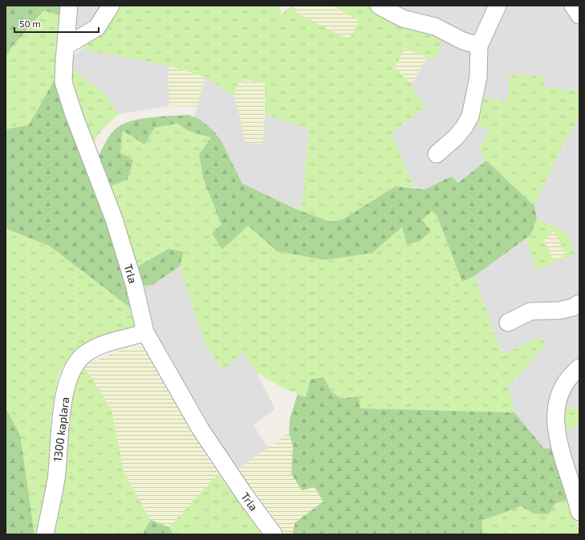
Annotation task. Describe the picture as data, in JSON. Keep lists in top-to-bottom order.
{
  "streets": {
    "street": ["Trla", "1300 kaplara"]
  },
  "crossings": [
    ["Trla", "1300 kaplara"]
  ],
  "scale_bar": "50 m"
}
